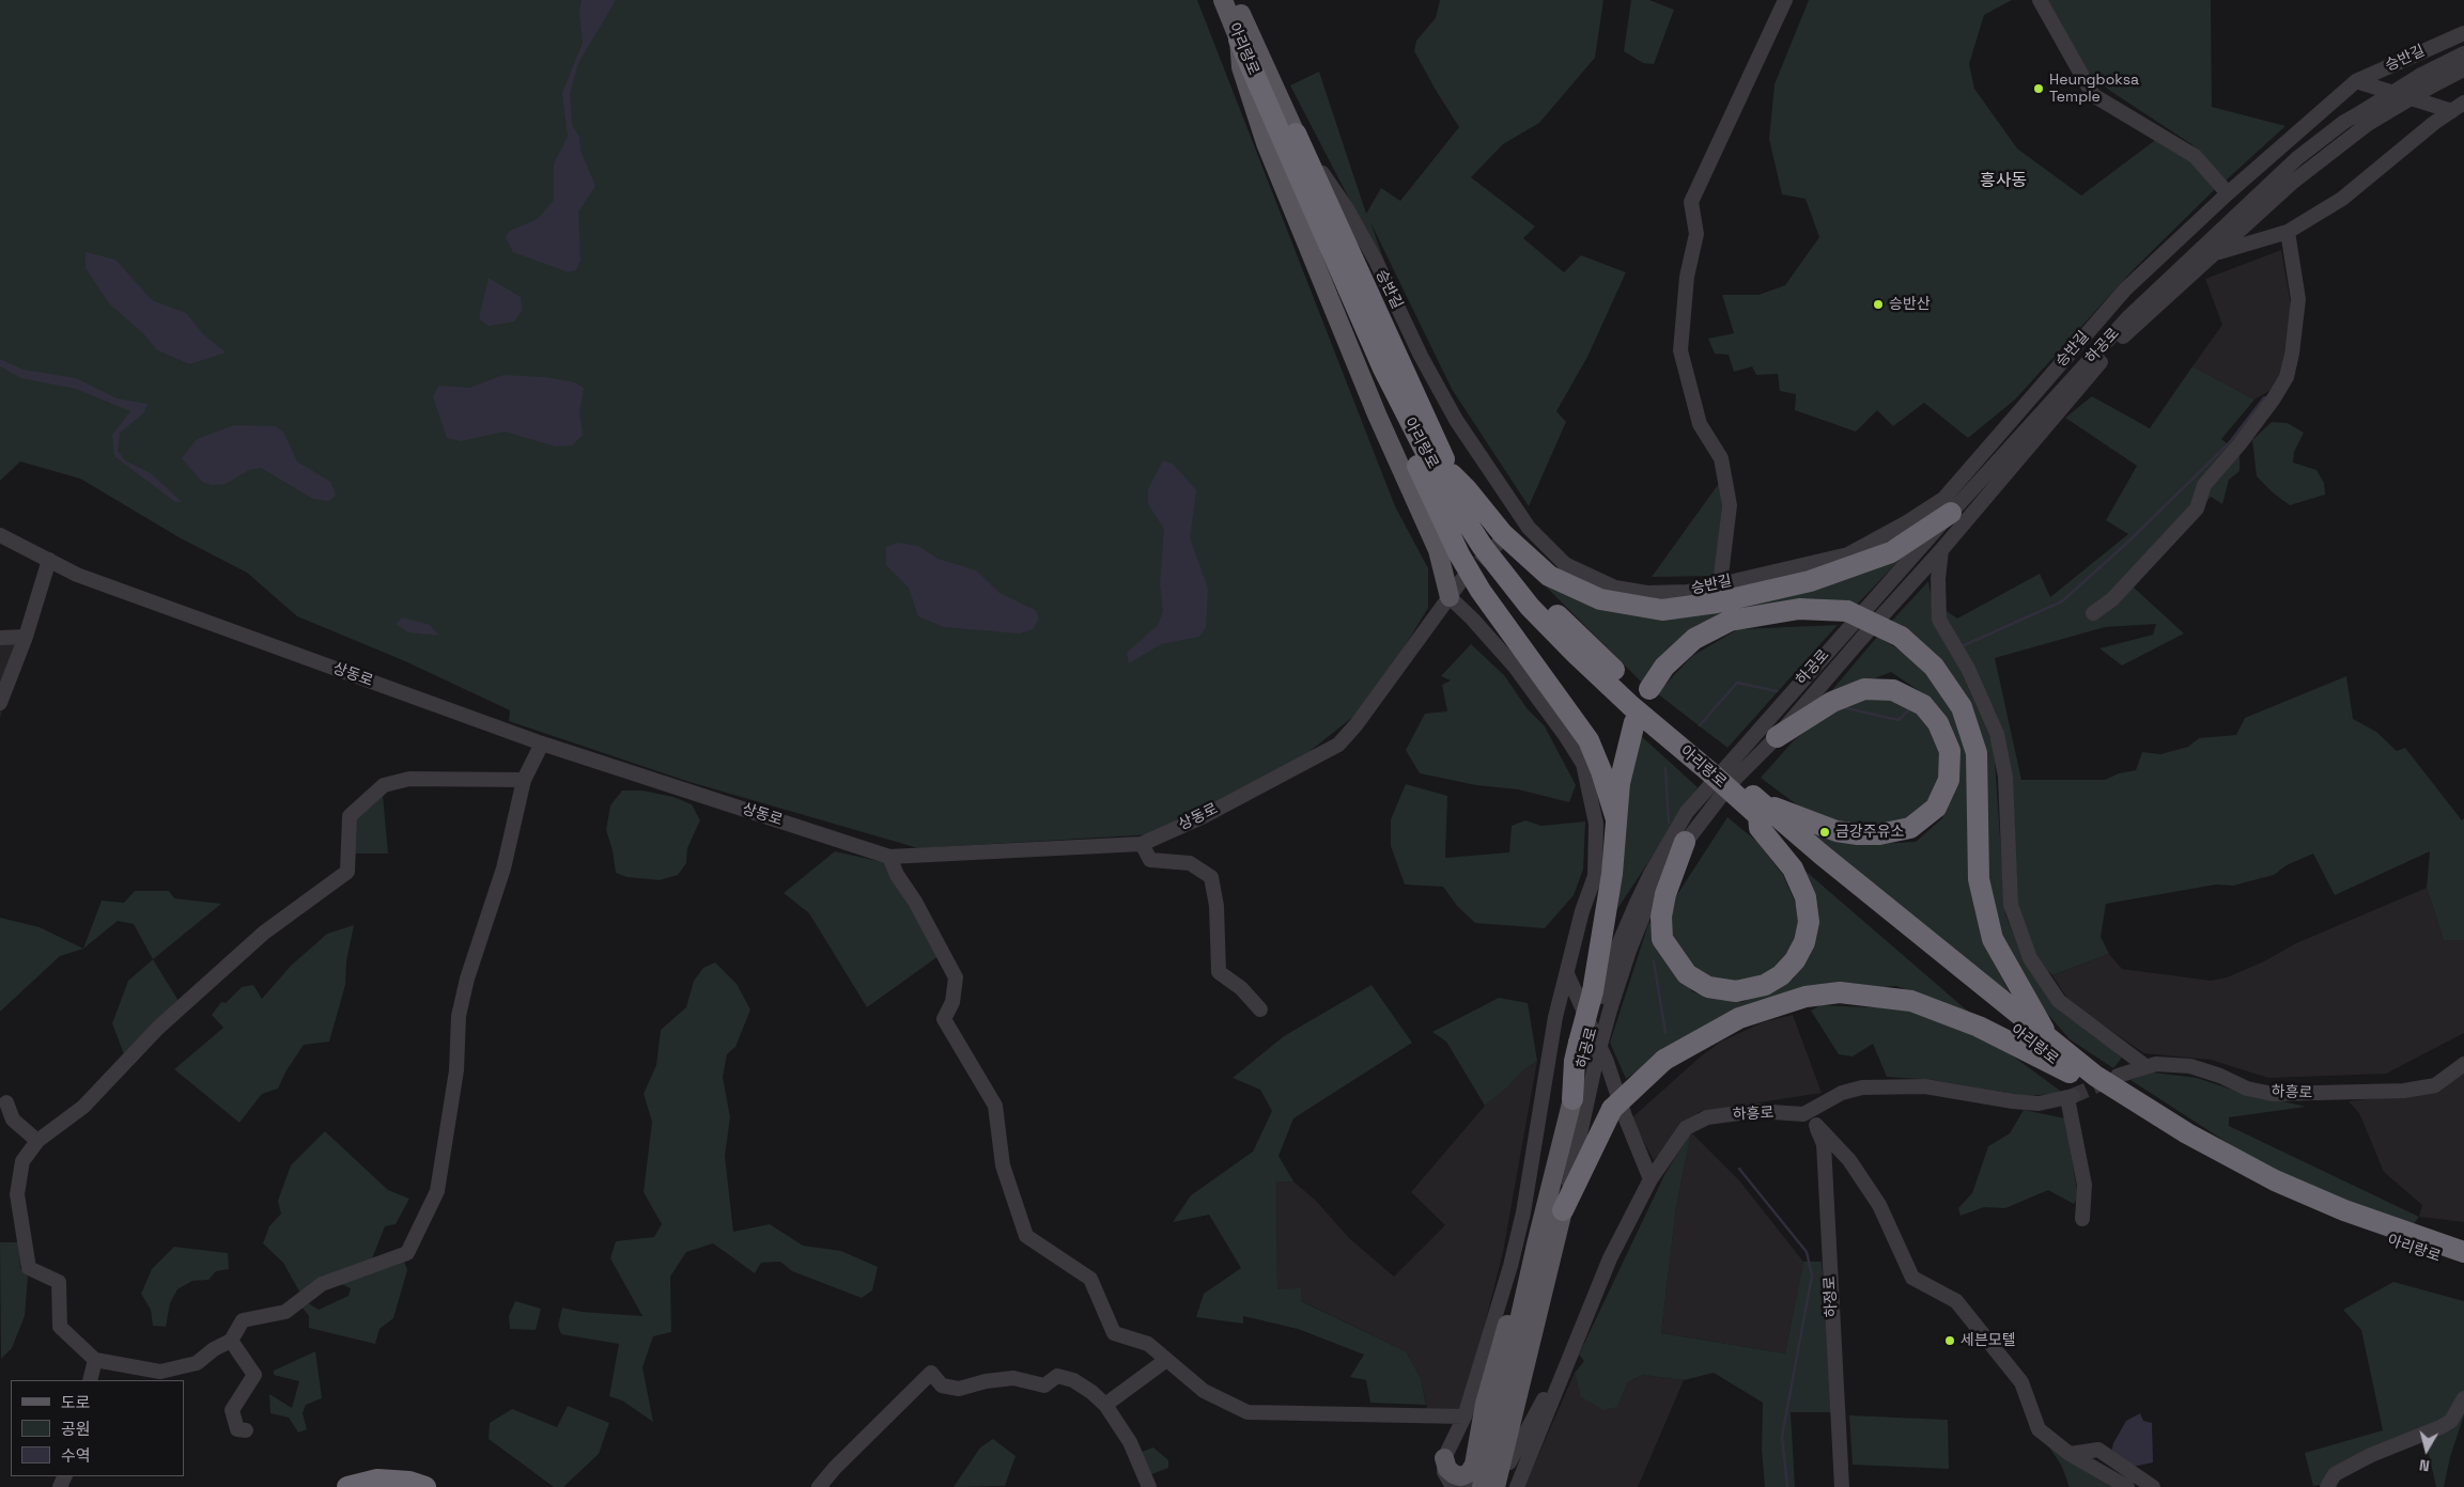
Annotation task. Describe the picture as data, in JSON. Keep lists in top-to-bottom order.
{
  "streets": {
    "highway": ["아리랑로"],
    "main road": ["하공로"],
    "street": [
      "승반길",
      "상동로",
      "하흥로",
      "하정로"
    ]
  },
  "crossings": [
    ["아리랑로", "승반길"]
  ],
  "districts": ["흥사동"],
  "places": [
    "Heungboksa Temple",
    "승반산",
    "금강주유소",
    "세븐모텔"
  ],
  "legend": ["도로", "공원", "수역"],
  "north": "bottom"
}
